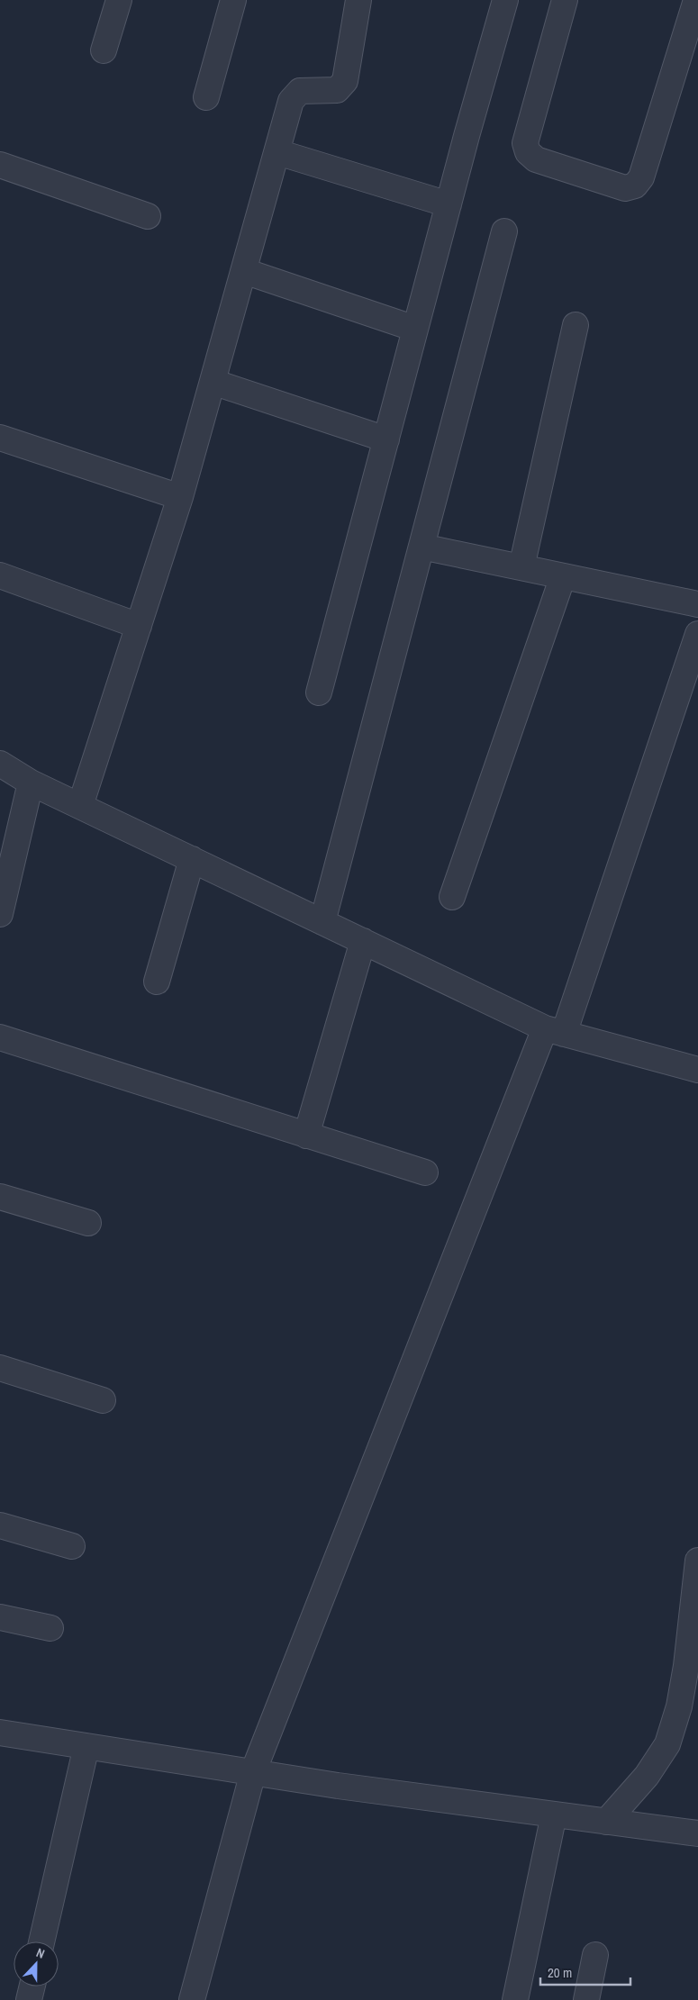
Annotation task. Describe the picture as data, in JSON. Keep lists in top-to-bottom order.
{
  "scale_bar": "20 m",
  "north": "top"
}
